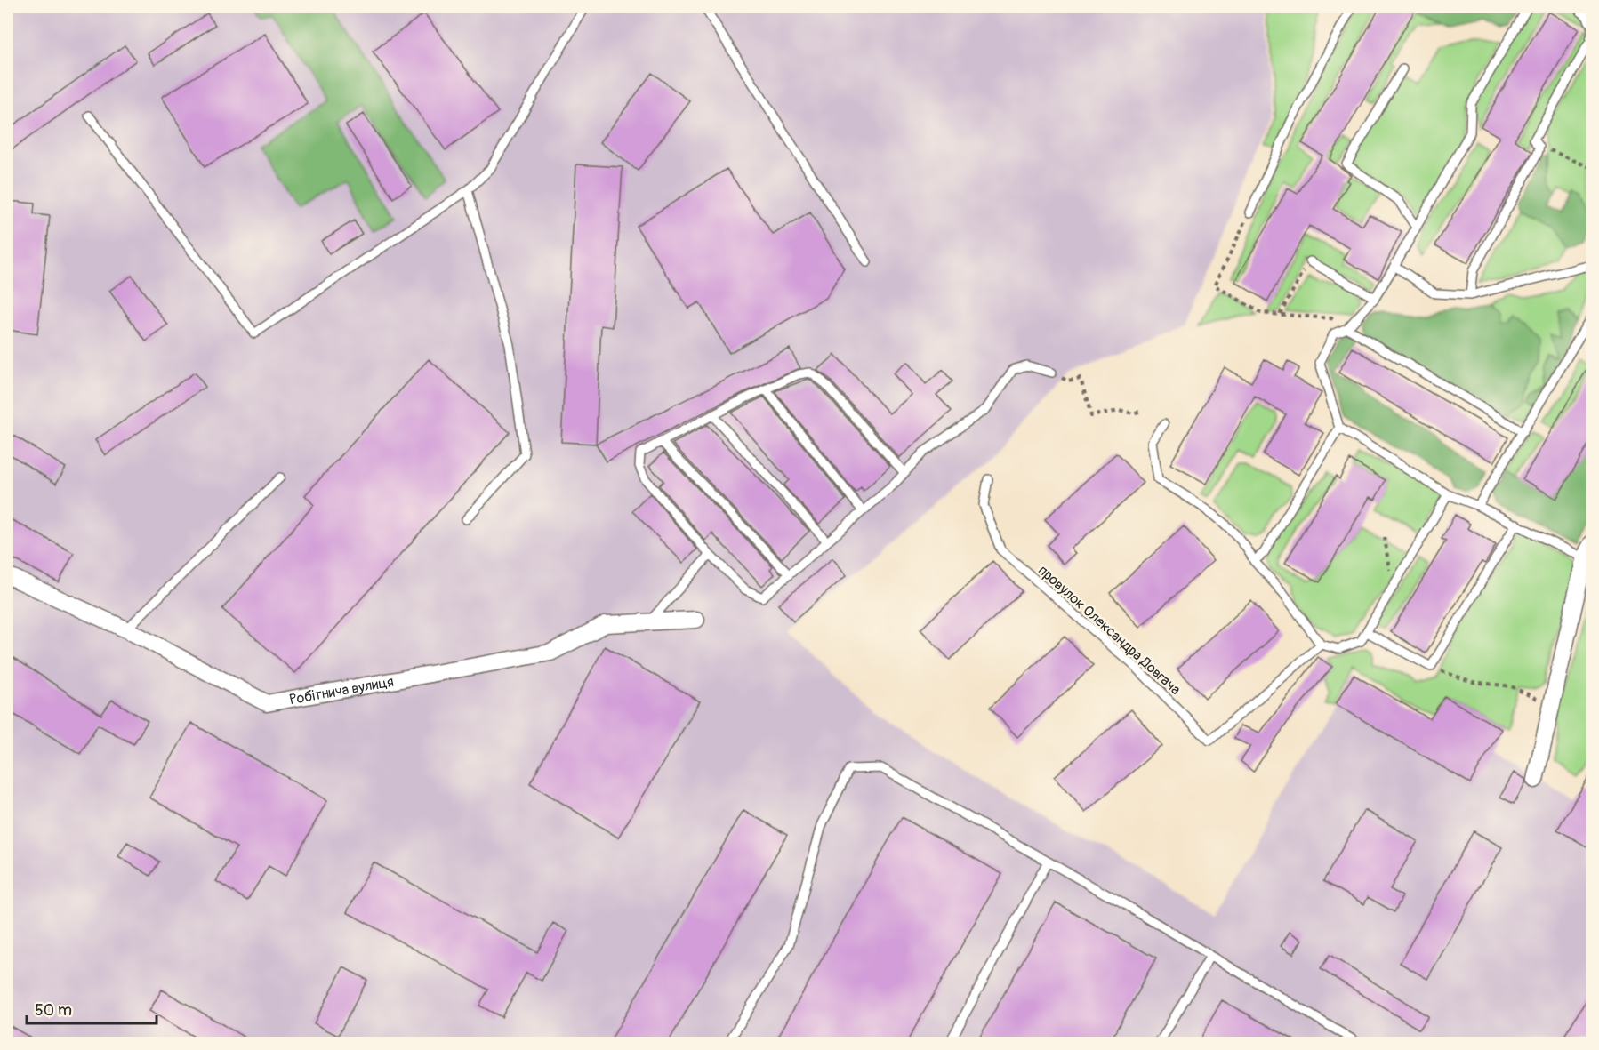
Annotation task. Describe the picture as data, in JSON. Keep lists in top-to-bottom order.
{
  "streets": {
    "street": ["Робітнича вулиця"],
    "lane": ["провулок Олександра Довгача"]
  },
  "scale_bar": "50 m"
}
